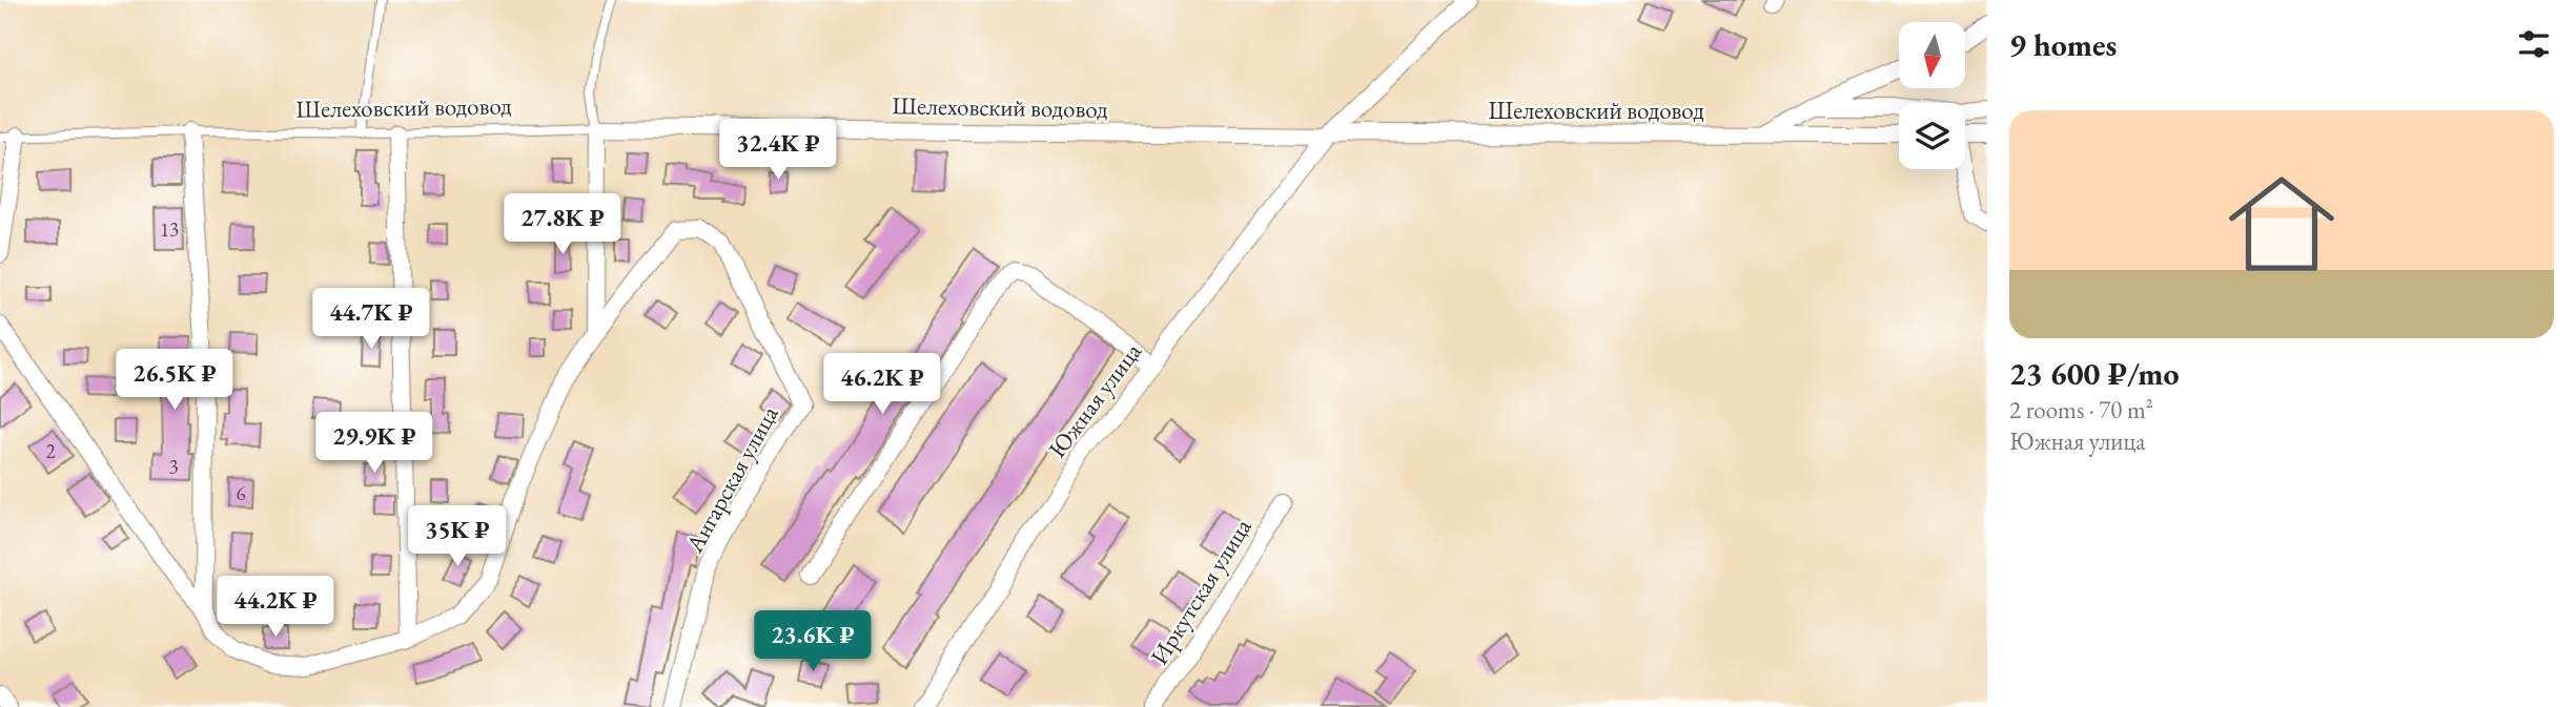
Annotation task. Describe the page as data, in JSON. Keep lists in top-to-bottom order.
{
  "streets": {
    "street": [
      "Шелеховский водовод",
      "Южная улица",
      "Ангарская улица",
      "Иркутская улица"
    ]
  },
  "crossings": [
    ["Шелеховский водовод", "Южная улица"]
  ],
  "house_numbers": [
    "13",
    "2",
    "3",
    "6"
  ],
  "north": "bottom",
  "page": {
    "heading": "9 homes",
    "list": [
      {
        "name": "23 600 ₽/mo",
        "note": "2 rooms · 70 m² · Южная улица"
      }
    ],
    "price": [
      "32.4K ₽",
      "27.8K ₽",
      "44.7K ₽",
      "26.5K ₽",
      "46.2K ₽",
      "29.9K ₽",
      "35K ₽",
      "44.2K ₽",
      "23.6K ₽"
    ]
  }
}
